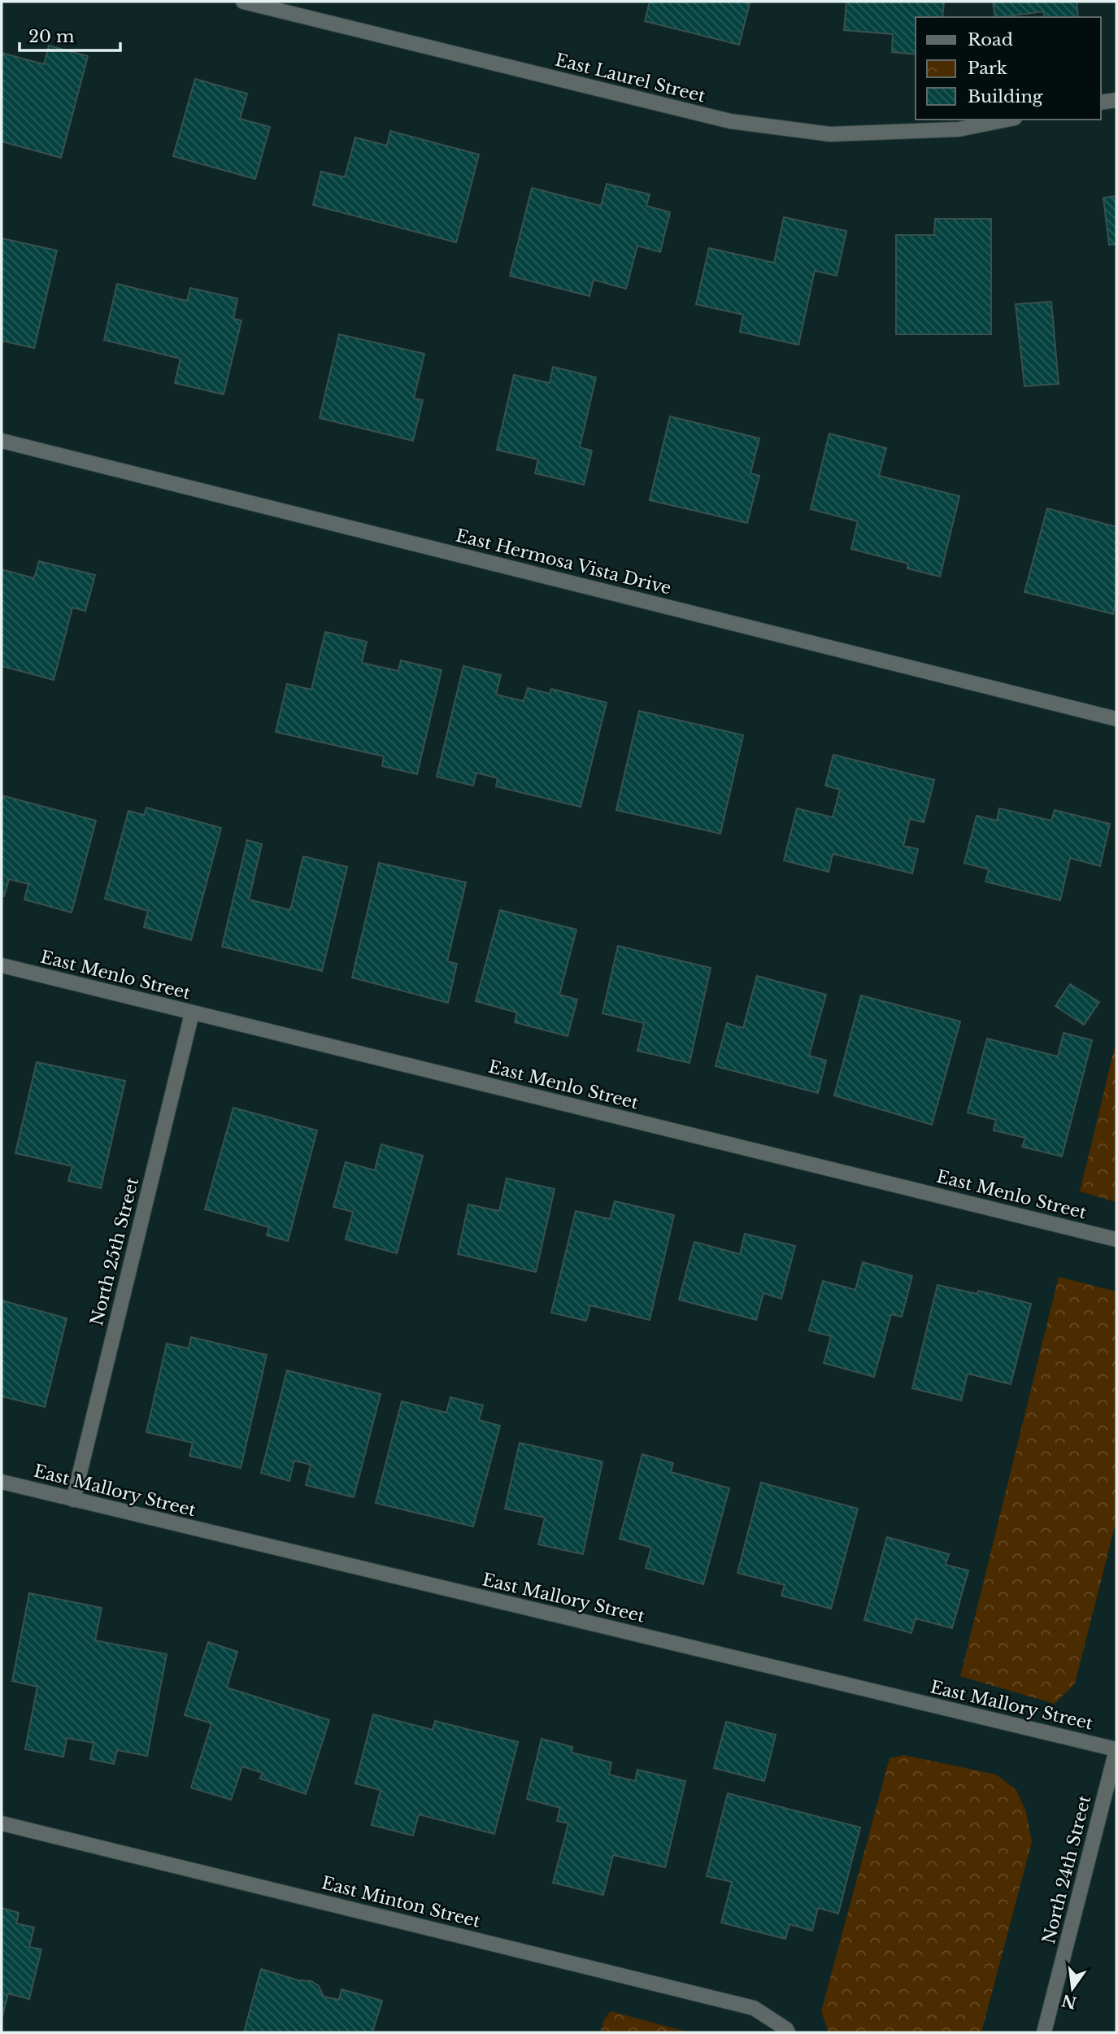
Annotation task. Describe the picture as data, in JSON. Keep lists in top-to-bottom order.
{
  "streets": {
    "street": [
      "East Laurel Street",
      "East Hermosa Vista Drive",
      "East Menlo Street",
      "North 25th Street",
      "East Mallory Street",
      "North 24th Street",
      "East Minton Street"
    ]
  },
  "crossings": [
    ["East Menlo Street", "North 25th Street"],
    ["North 25th Street", "East Mallory Street"],
    ["East Mallory Street", "North 24th Street"]
  ],
  "legend": ["Road", "Park", "Building"],
  "scale_bar": "20 m",
  "north": "bottom"
}
